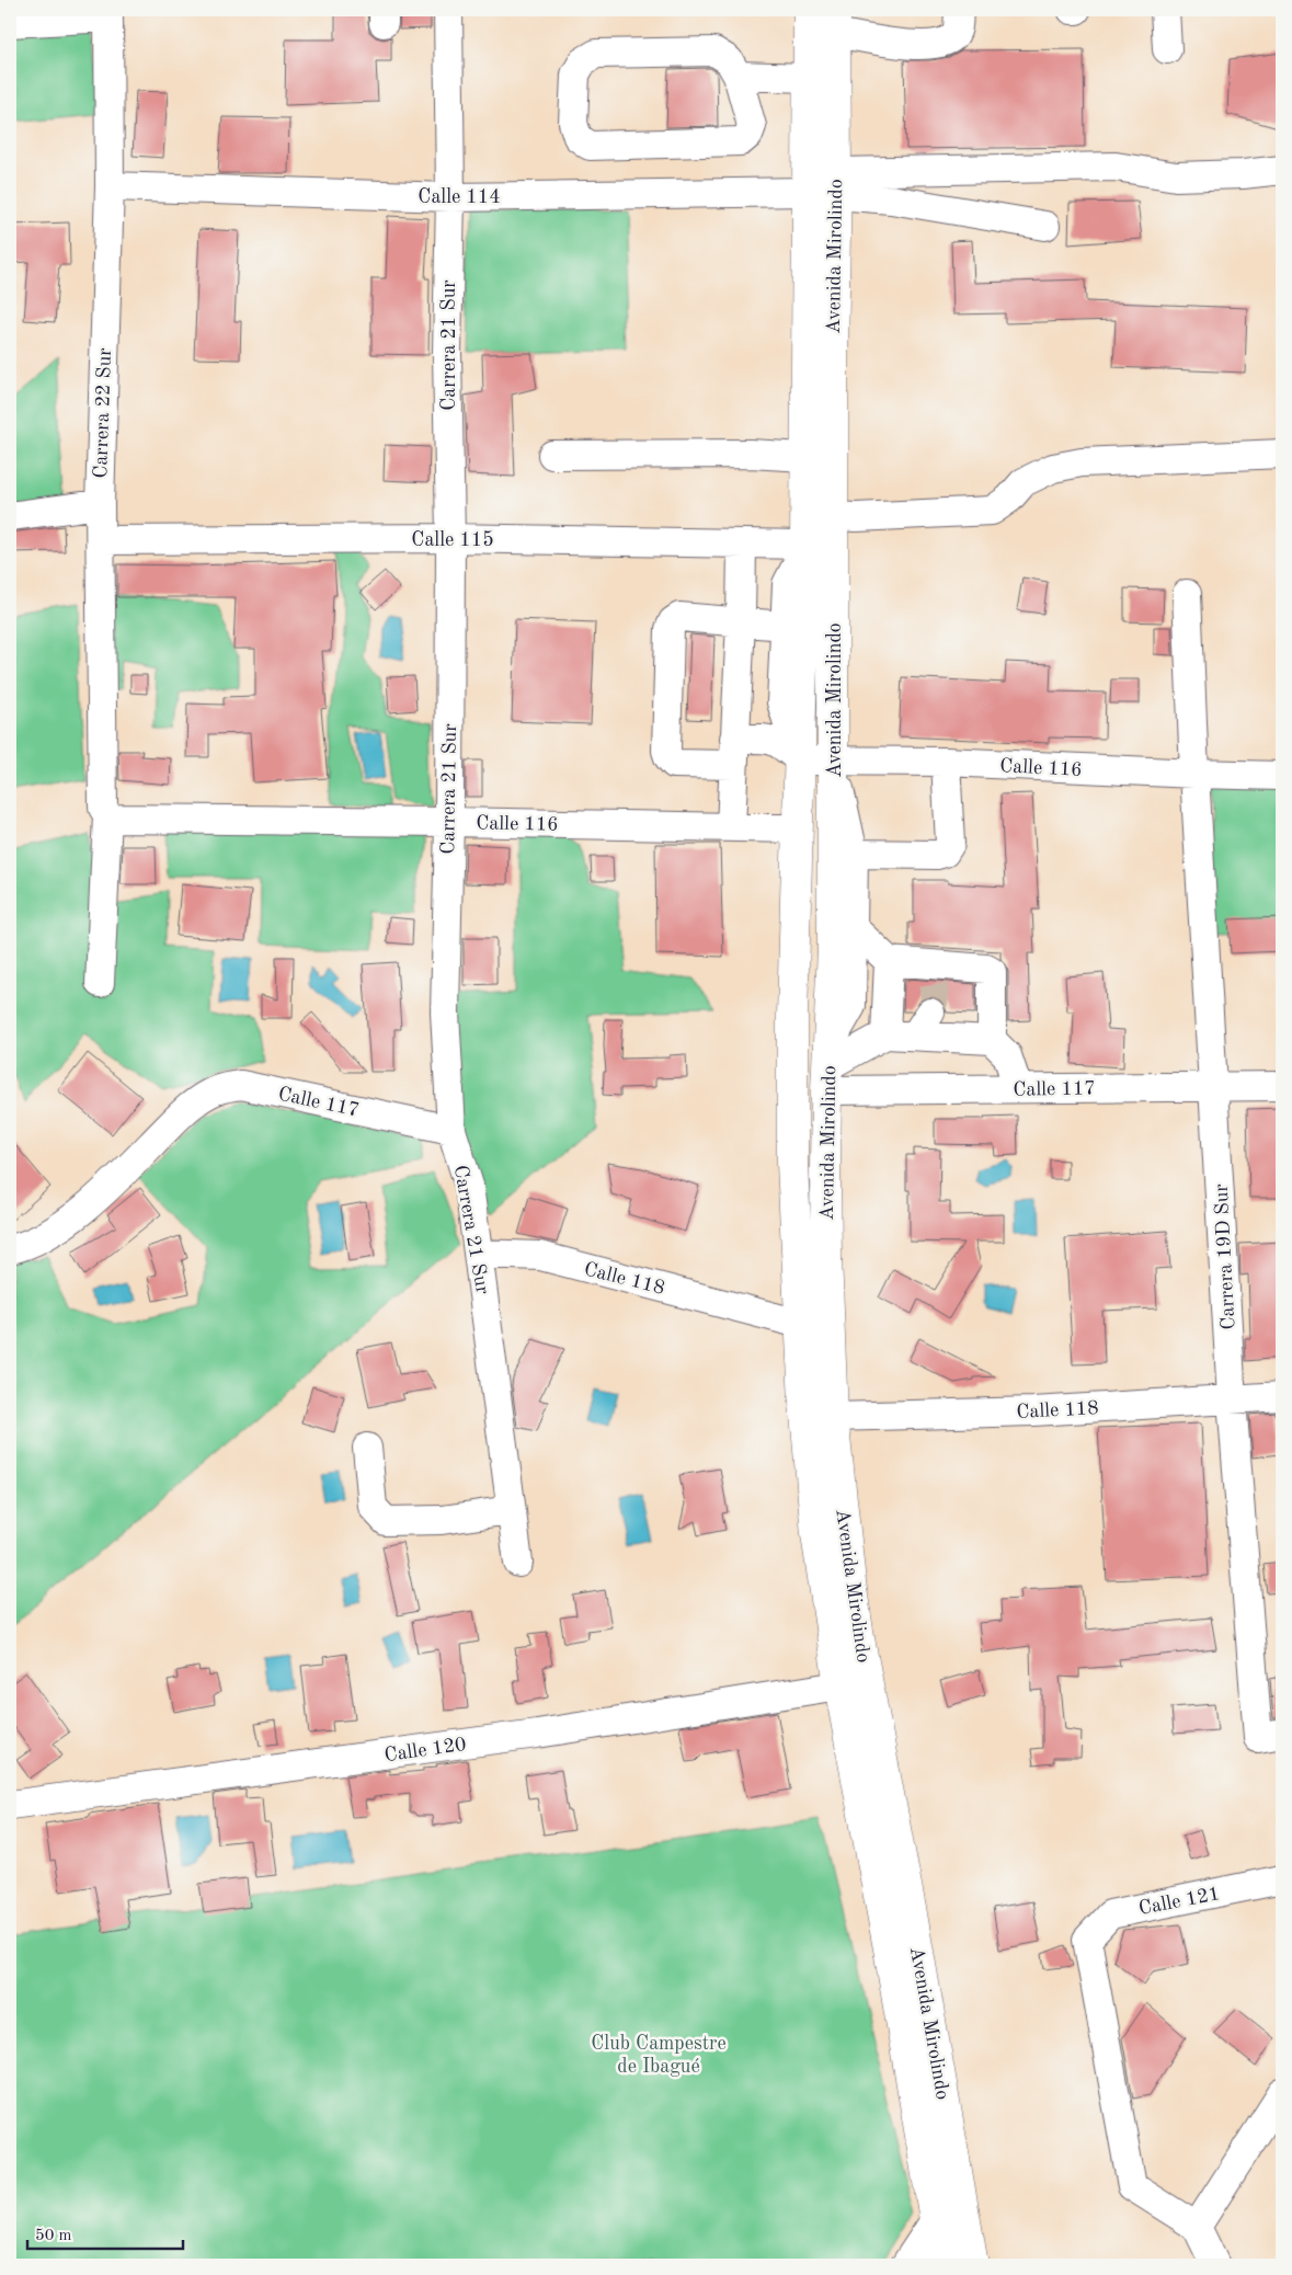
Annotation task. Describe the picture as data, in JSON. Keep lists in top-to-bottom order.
{
  "streets": {
    "main road": ["Avenida Mirolindo"],
    "street": [
      "Calle 114",
      "Carrera 21 Sur",
      "Carrera 22 Sur",
      "Calle 115",
      "Calle 116",
      "Calle 117",
      "Carrera 19D Sur",
      "Calle 118",
      "Calle 120",
      "Calle 121"
    ]
  },
  "crossings": [
    ["Calle 114", "Avenida Mirolindo"],
    ["Calle 114", "Carrera 21 Sur"],
    ["Calle 114", "Carrera 22 Sur"],
    ["Avenida Mirolindo", "Calle 115"],
    ["Avenida Mirolindo", "Calle 116"],
    ["Avenida Mirolindo", "Calle 117"],
    ["Avenida Mirolindo", "Calle 118"],
    ["Avenida Mirolindo", "Calle 120"],
    ["Carrera 21 Sur", "Calle 115"],
    ["Carrera 21 Sur", "Calle 116"],
    ["Carrera 21 Sur", "Calle 117"],
    ["Carrera 21 Sur", "Calle 118"],
    ["Carrera 22 Sur", "Calle 115"],
    ["Carrera 22 Sur", "Calle 116"],
    ["Calle 116", "Carrera 19D Sur"],
    ["Calle 117", "Carrera 19D Sur"],
    ["Carrera 19D Sur", "Calle 118"]
  ],
  "parks": ["Club Campestre de Ibagué"],
  "scale_bar": "50 m"
}
